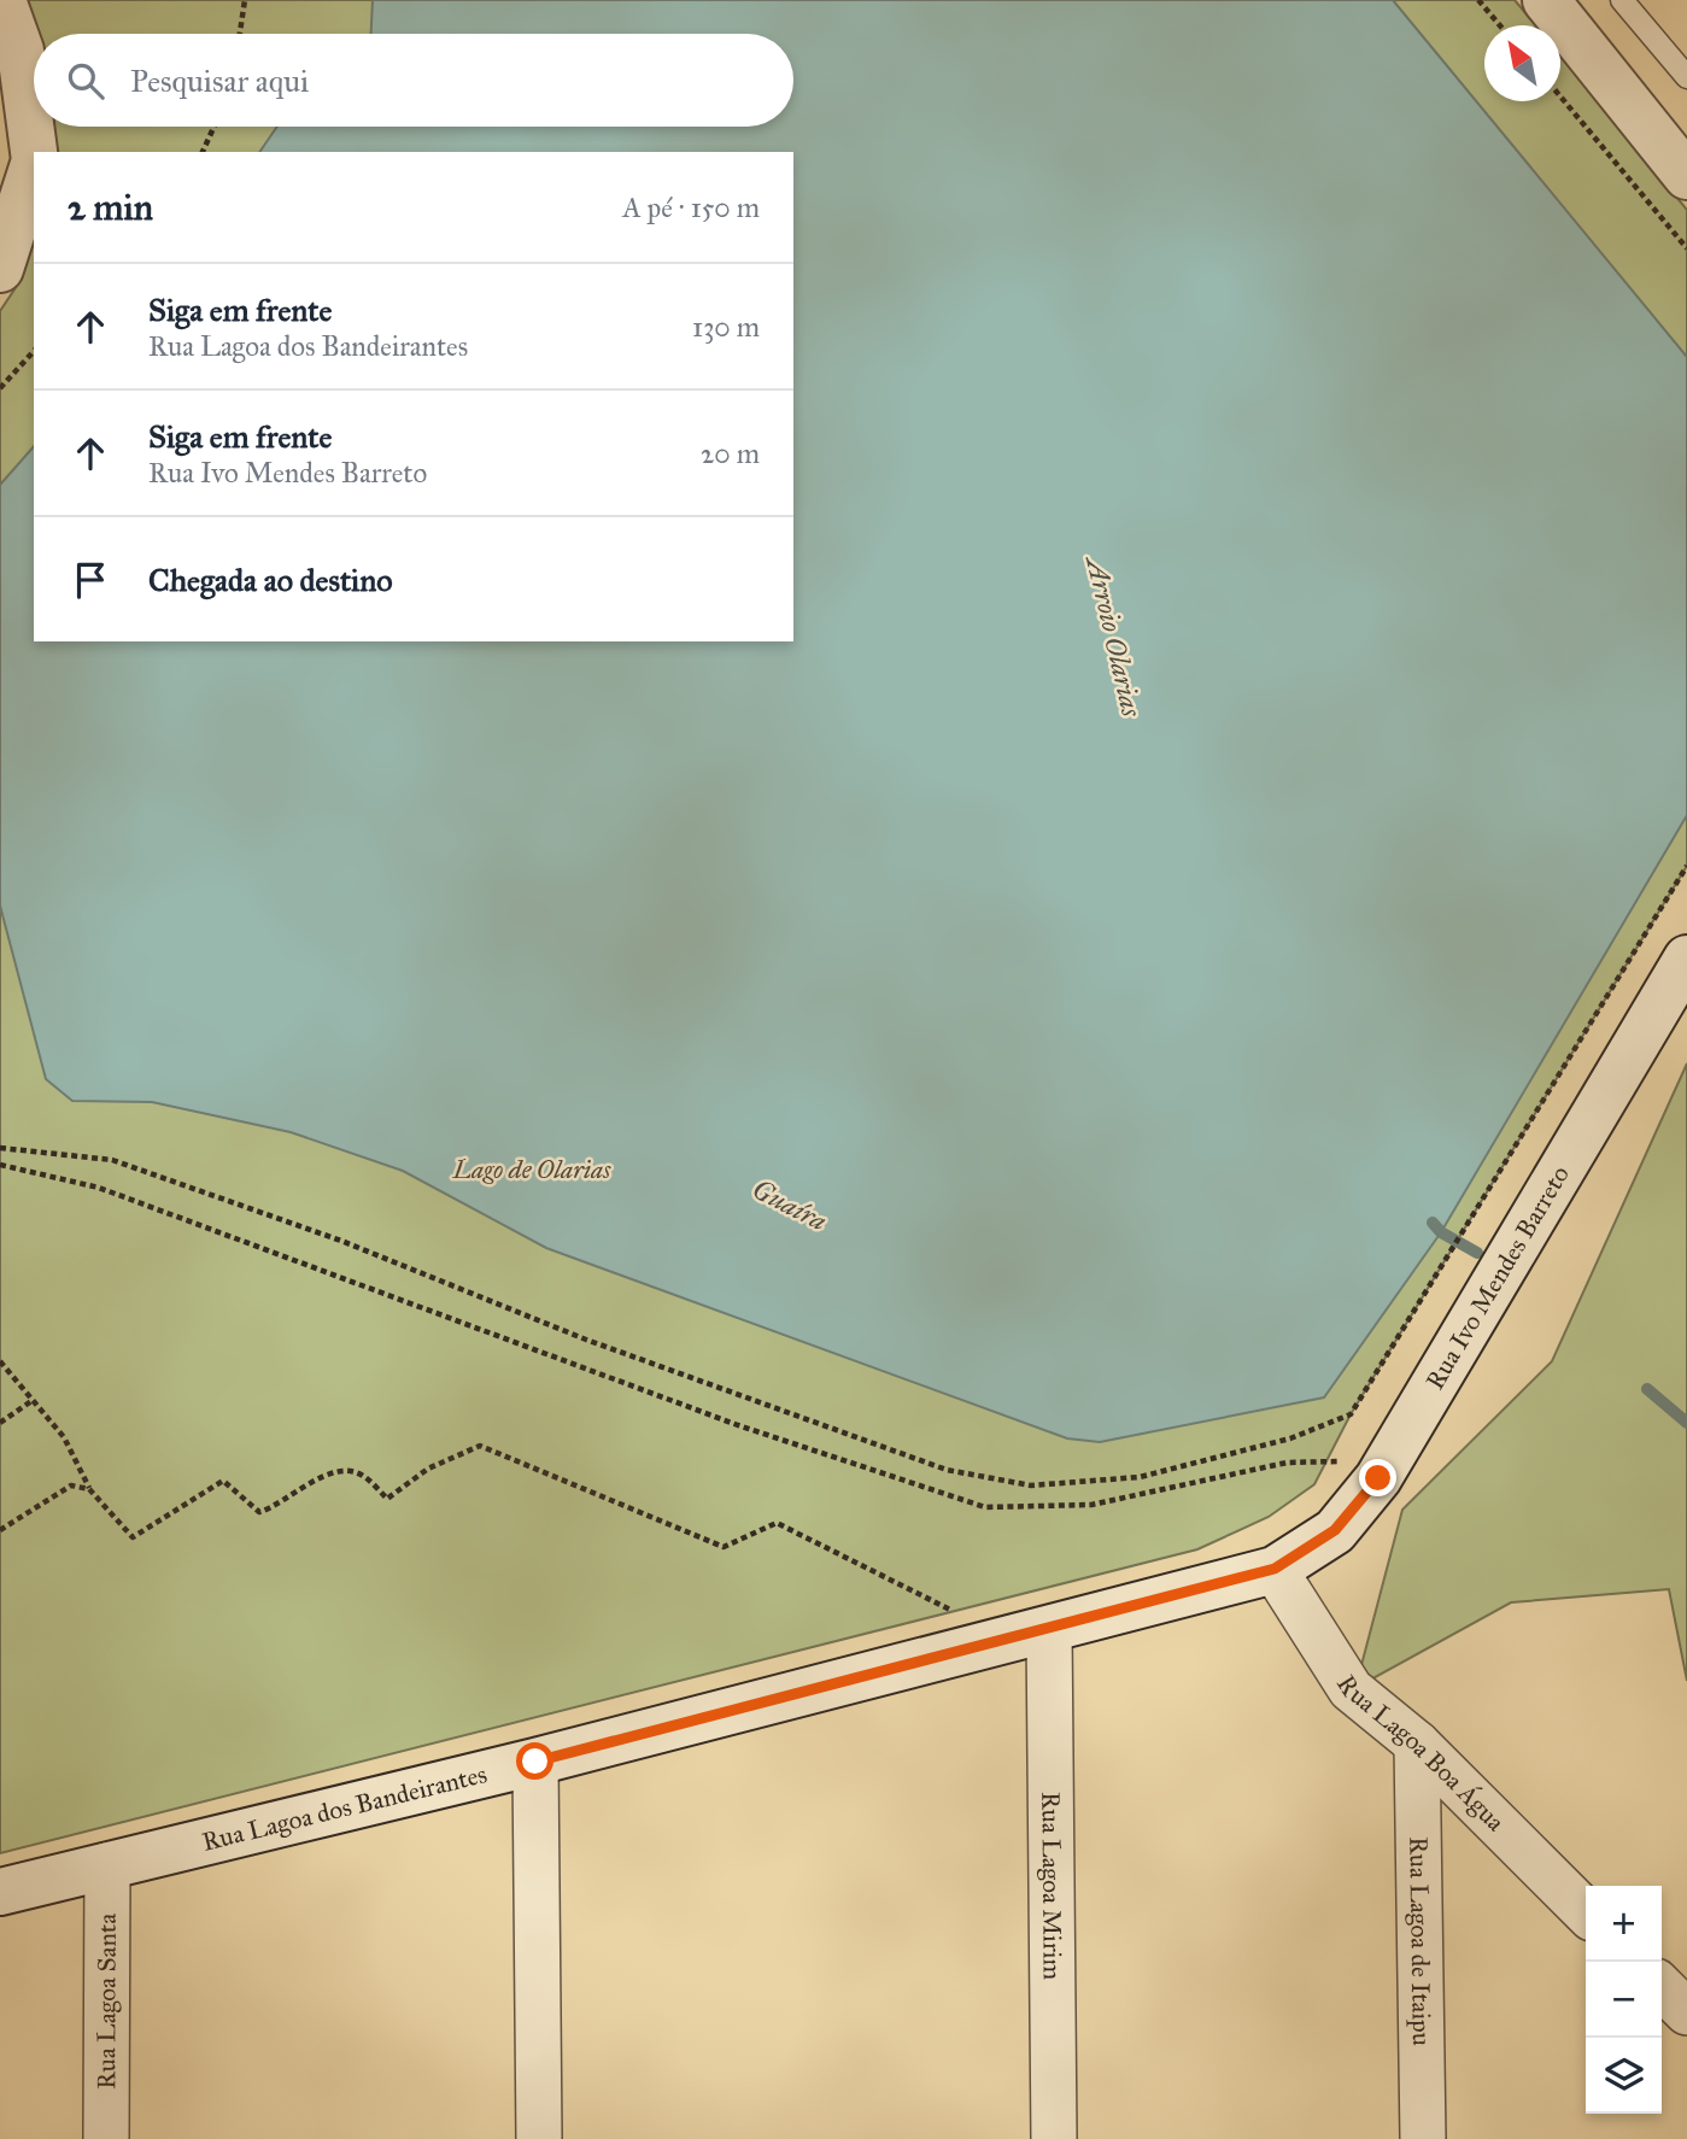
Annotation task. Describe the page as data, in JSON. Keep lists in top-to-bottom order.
{
  "streets": {
    "main road": ["Rua Ivo Mendes Barreto", "Rua Lagoa dos Bandeirantes"],
    "street": [
      "Rua Lagoa Boa Água",
      "Rua Lagoa Mirim",
      "Rua Lagoa de Itaipu",
      "Rua Lagoa Santa"
    ]
  },
  "crossings": [
    ["Rua Ivo Mendes Barreto", "Rua Lagoa Boa Água"],
    ["Rua Ivo Mendes Barreto", "Rua Lagoa dos Bandeirantes"],
    ["Rua Lagoa Boa Água", "Rua Lagoa dos Bandeirantes"],
    ["Rua Lagoa Boa Água", "Rua Lagoa de Itaipu"],
    ["Rua Lagoa dos Bandeirantes", "Rua Lagoa Mirim"],
    ["Rua Lagoa dos Bandeirantes", "Rua Lagoa Santa"]
  ],
  "water": ["Arroio Olarias", "Guaíra"],
  "parks": ["Lago de Olarias"],
  "north": "top left",
  "page": {
    "search": "Pesquisar aqui",
    "heading": ["2 min", "A pé · 150 m"],
    "list": [
      ["Siga em frente", "Rua Lagoa dos Bandeirantes", "130 m"],
      ["Siga em frente", "Rua Ivo Mendes Barreto", "20 m"],
      "Chegada ao destino"
    ],
    "map_buttons": ["+", "−"]
  }
}
